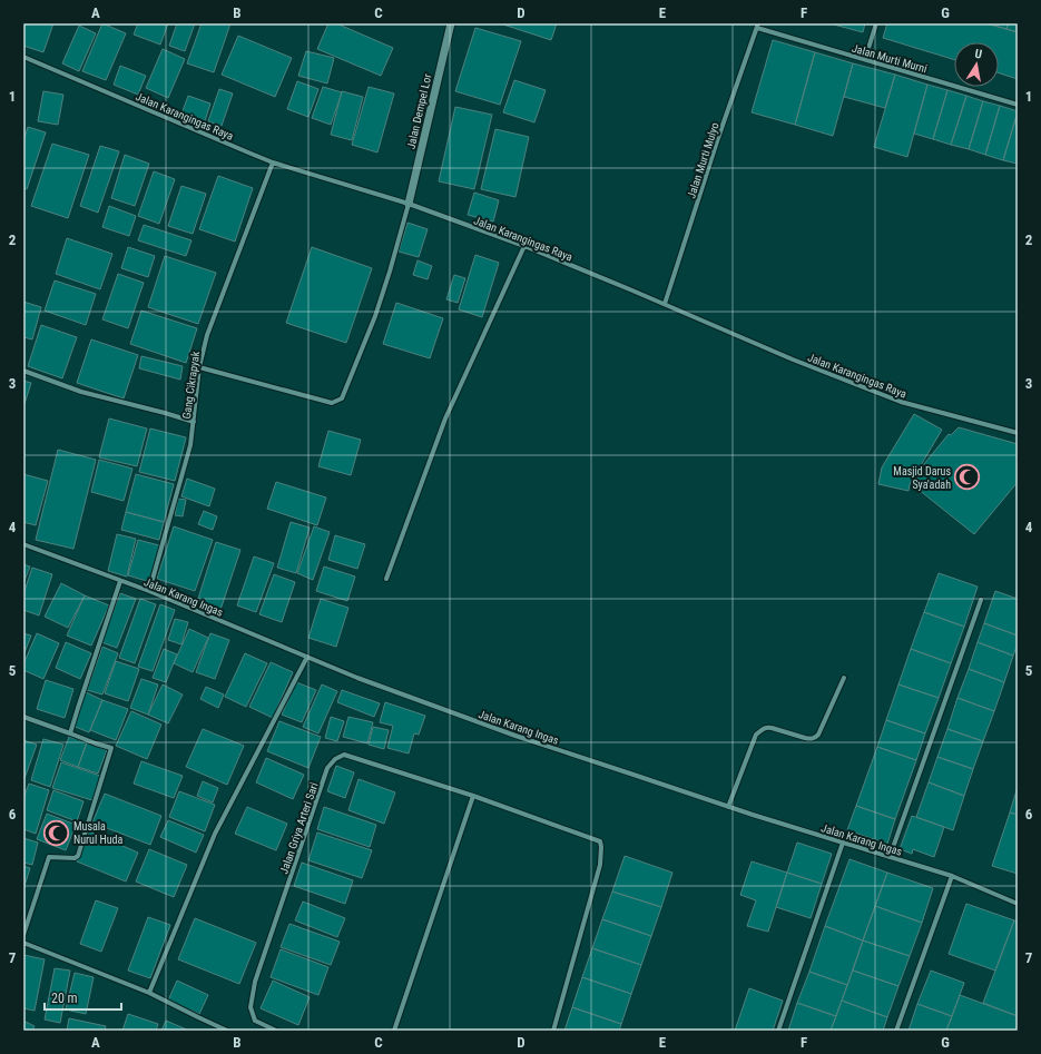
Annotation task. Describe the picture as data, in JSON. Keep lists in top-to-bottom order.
{
  "streets": {
    "street": [
      "Jalan Murti Murni",
      "Jalan Dempel Lor",
      "Jalan Karangingas Raya",
      "Jalan Murti Mulyo",
      "Gang Cikrapyak",
      "Jalan Karang Ingas",
      "Jalan Griya Arteri Sari"
    ]
  },
  "crossings": [
    ["Jalan Murti Murni", "Jalan Murti Mulyo"],
    ["Jalan Dempel Lor", "Jalan Karangingas Raya"],
    ["Jalan Karangingas Raya", "Jalan Murti Mulyo"],
    ["Jalan Karangingas Raya", "Gang Cikrapyak"],
    ["Gang Cikrapyak", "Jalan Karang Ingas"]
  ],
  "places": {
    "mosque": ["Masjid Darus Sya'adah", "Musala Nurul Huda"]
  },
  "scale_bar": "20 m",
  "north": "top",
  "grid": {
    "columns": [
      "A",
      "B",
      "C",
      "D",
      "E",
      "F",
      "G"
    ],
    "rows": [
      "1",
      "2",
      "3",
      "4",
      "5",
      "6",
      "7"
    ]
  }
}
